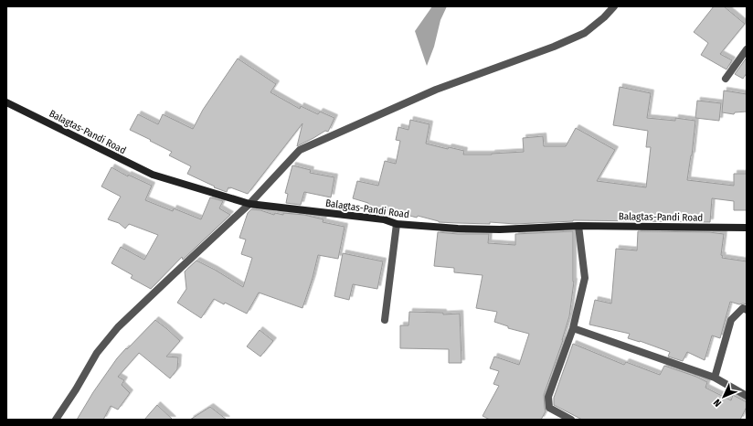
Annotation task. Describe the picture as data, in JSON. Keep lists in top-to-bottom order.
{
  "streets": {
    "main road": ["Balagtas-Pandi Road"]
  },
  "north": "bottom left"
}
